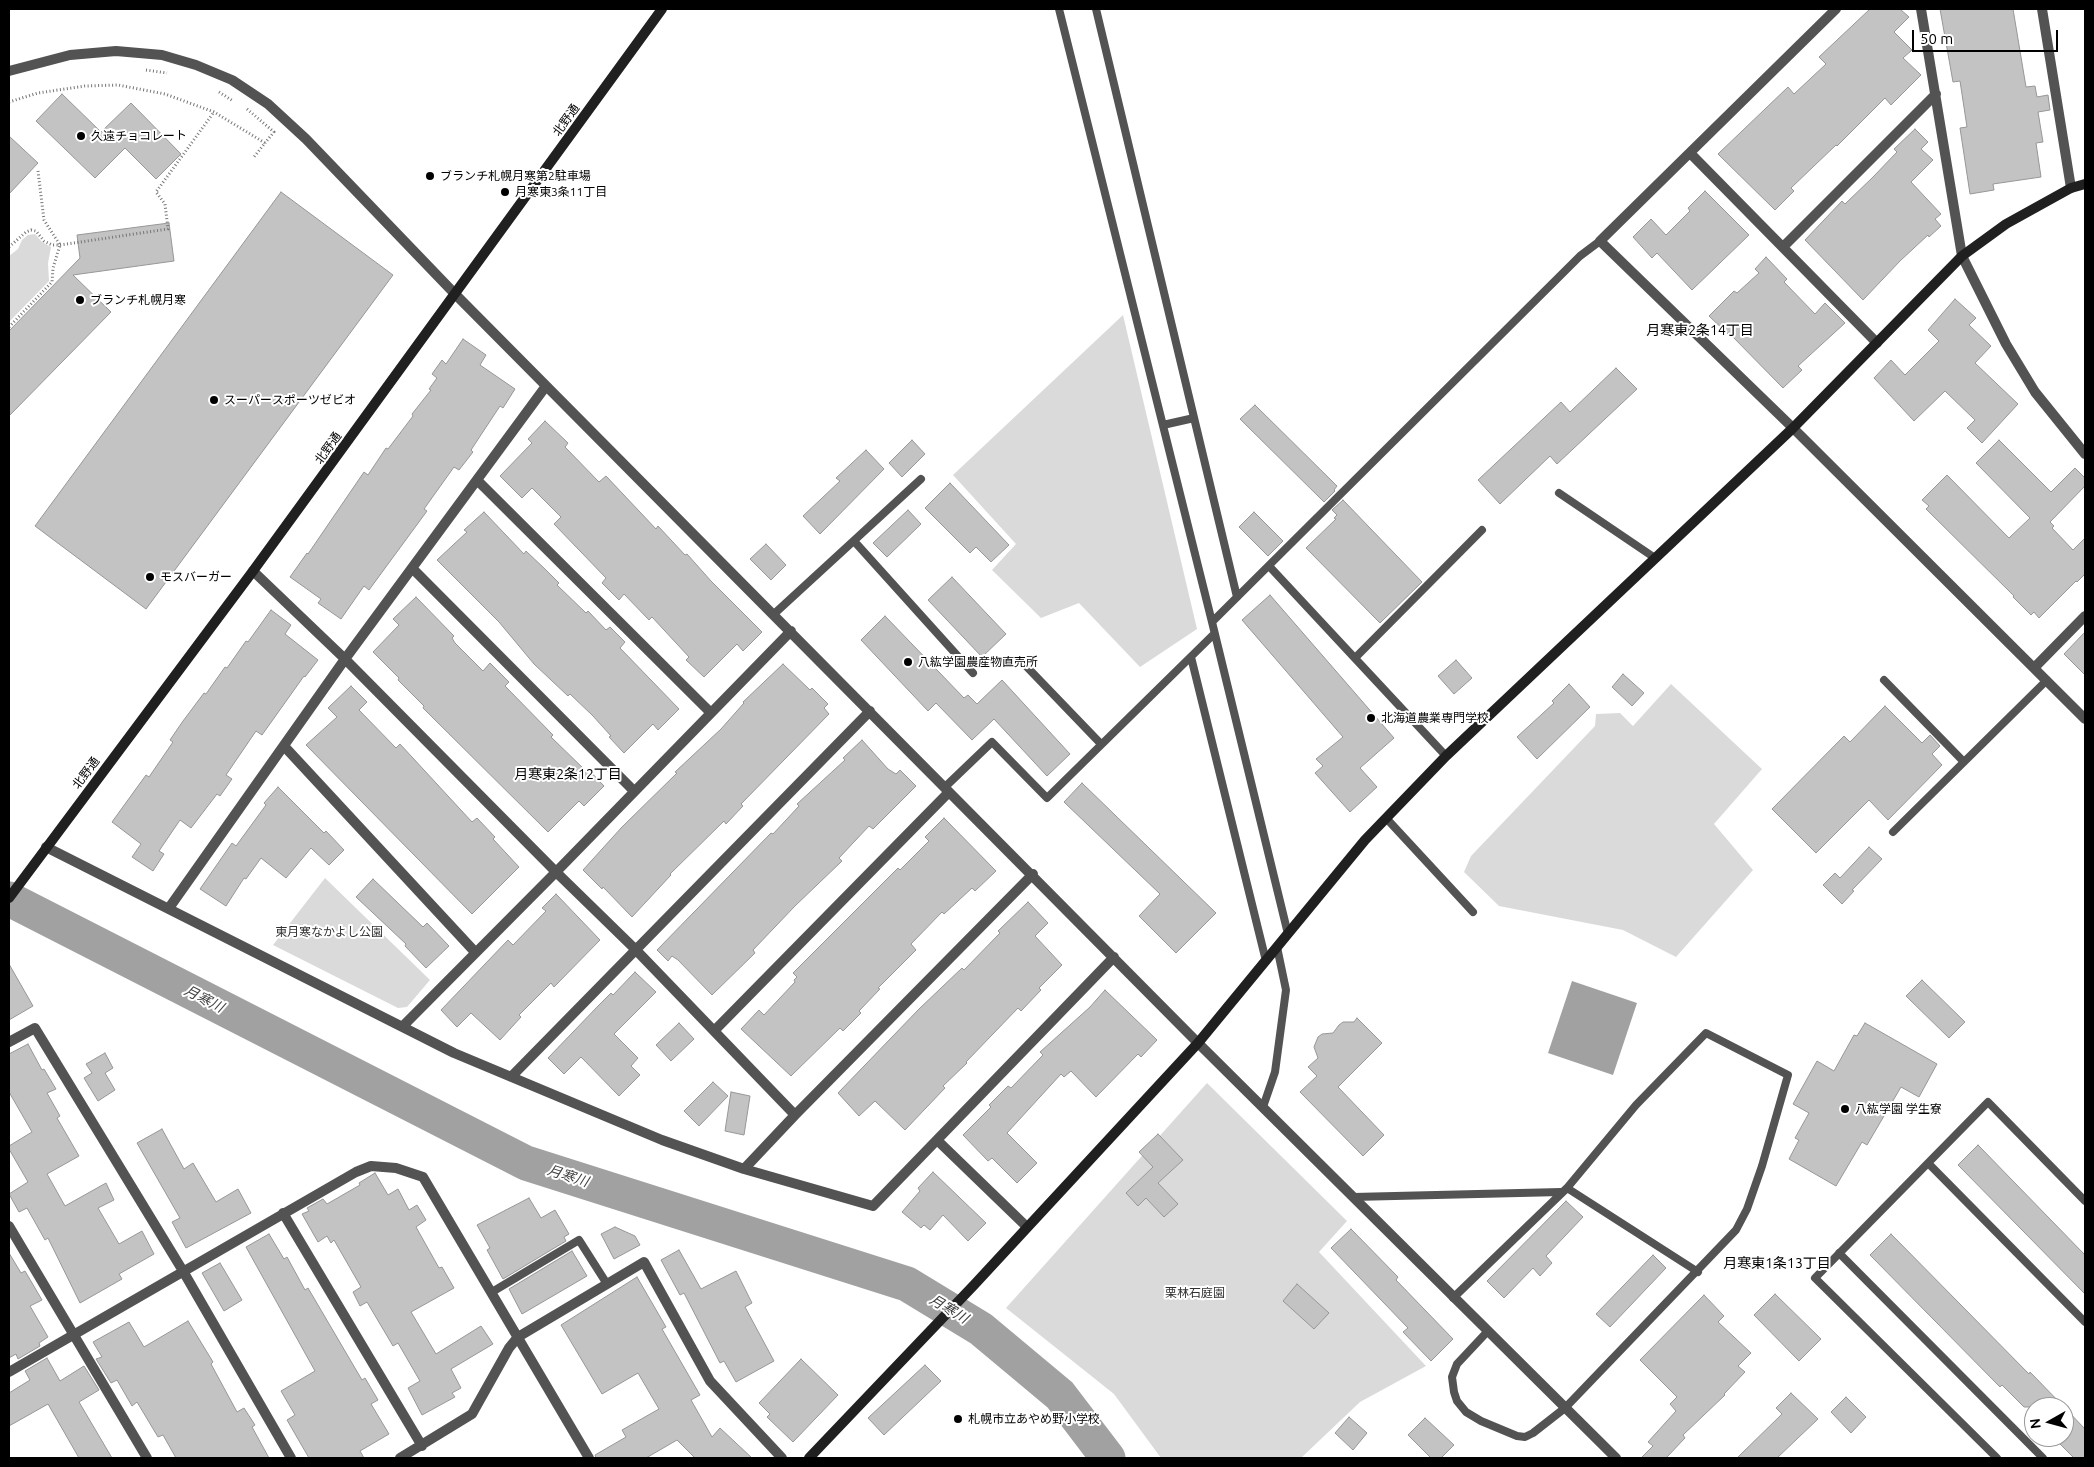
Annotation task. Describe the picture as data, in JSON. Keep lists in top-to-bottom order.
{
  "streets": {
    "street": ["北野通"]
  },
  "districts": ["月寒東2条14丁目", "月寒東2条12丁目", "月寒東1条13丁目"],
  "water": ["月寒川"],
  "parks": ["東月寒なかよし公園", "栗林石庭園"],
  "places": [
    "久遠チョコレート",
    "ブランチ札幌月寒第2駐車場",
    "月寒東3条11丁目",
    "ブランチ札幌月寒",
    "スーパースポーツゼビオ",
    "モスバーガー",
    "八紘学園農産物直売所",
    "北海道農業専門学校",
    "八紘学園 学生寮",
    "札幌市立あやめ野小学校"
  ],
  "scale_bar": "50 m",
  "north": "left"
}
